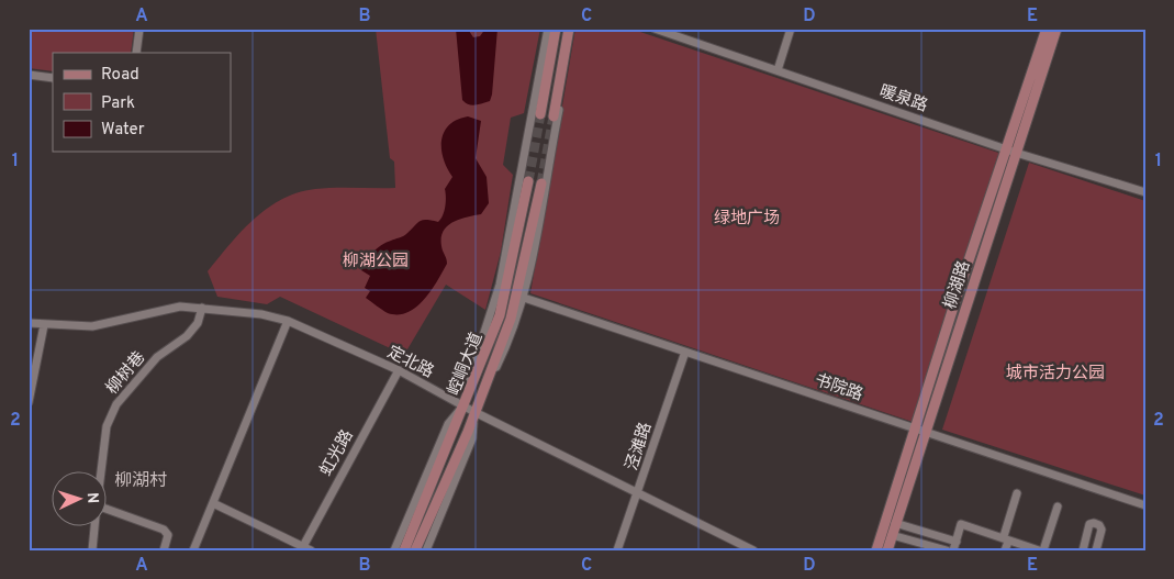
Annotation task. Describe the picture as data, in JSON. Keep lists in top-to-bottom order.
{
  "streets": {
    "main road": ["柳湖路", "崆峒大道"],
    "street": [
      "暖泉路",
      "定北路",
      "柳树巷",
      "书院路",
      "泾滩路",
      "虹光路"
    ]
  },
  "crossings": [
    ["暖泉路", "柳湖路"],
    ["柳湖路", "书院路"],
    ["定北路", "崆峒大道"],
    ["定北路", "柳树巷"],
    ["定北路", "泾滩路"],
    ["定北路", "虹光路"],
    ["书院路", "泾滩路"]
  ],
  "districts": ["柳湖村"],
  "parks": ["绿地广场", "柳湖公园", "城市活力公园"],
  "legend": ["Road", "Park", "Water"],
  "north": "right",
  "grid": {
    "columns": [
      "A",
      "B",
      "C",
      "D",
      "E"
    ],
    "rows": ["1", "2"]
  }
}
